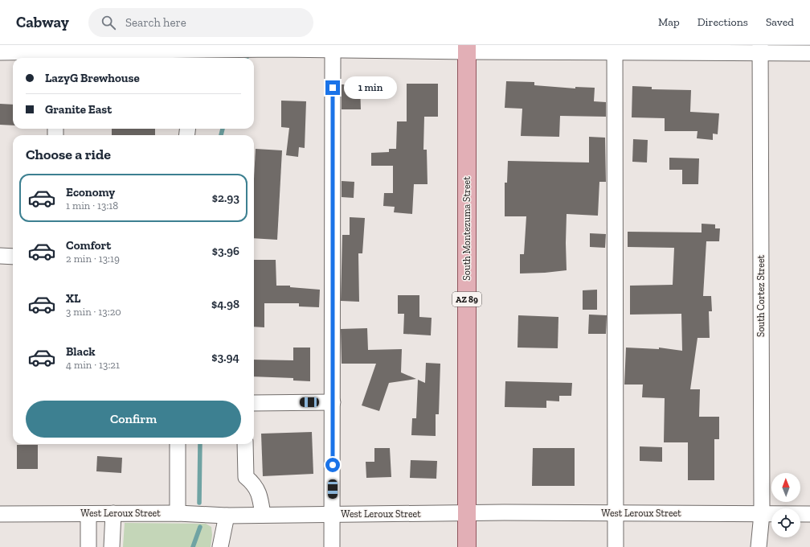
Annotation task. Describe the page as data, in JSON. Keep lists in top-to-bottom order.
{
  "streets": {
    "main road": ["South Montezuma Street", "AZ 89"],
    "street": ["South Cortez Street", "West Leroux Street"]
  },
  "crossings": [
    ["South Montezuma Street", "West Leroux Street"],
    ["South Cortez Street", "West Leroux Street"]
  ],
  "north": "top",
  "page": {
    "header": "Cabway",
    "search": "Search here",
    "nav": ["Map", "Directions", "Saved"],
    "banner": ["LazyG Brewhouse", "Granite East"],
    "bubble": "1 min",
    "heading": "Choose a ride",
    "list": [
      {
        "name": "Economy",
        "note": "1 min · 13:18",
        "value": "$2.93"
      },
      {
        "name": "Comfort",
        "note": "2 min · 13:19",
        "value": "$3.96"
      },
      {
        "name": "XL",
        "note": "3 min · 13:20",
        "value": "$4.98"
      },
      {
        "name": "Black",
        "note": "4 min · 13:21",
        "value": "$3.94"
      }
    ],
    "buttons": "Confirm"
  }
}
